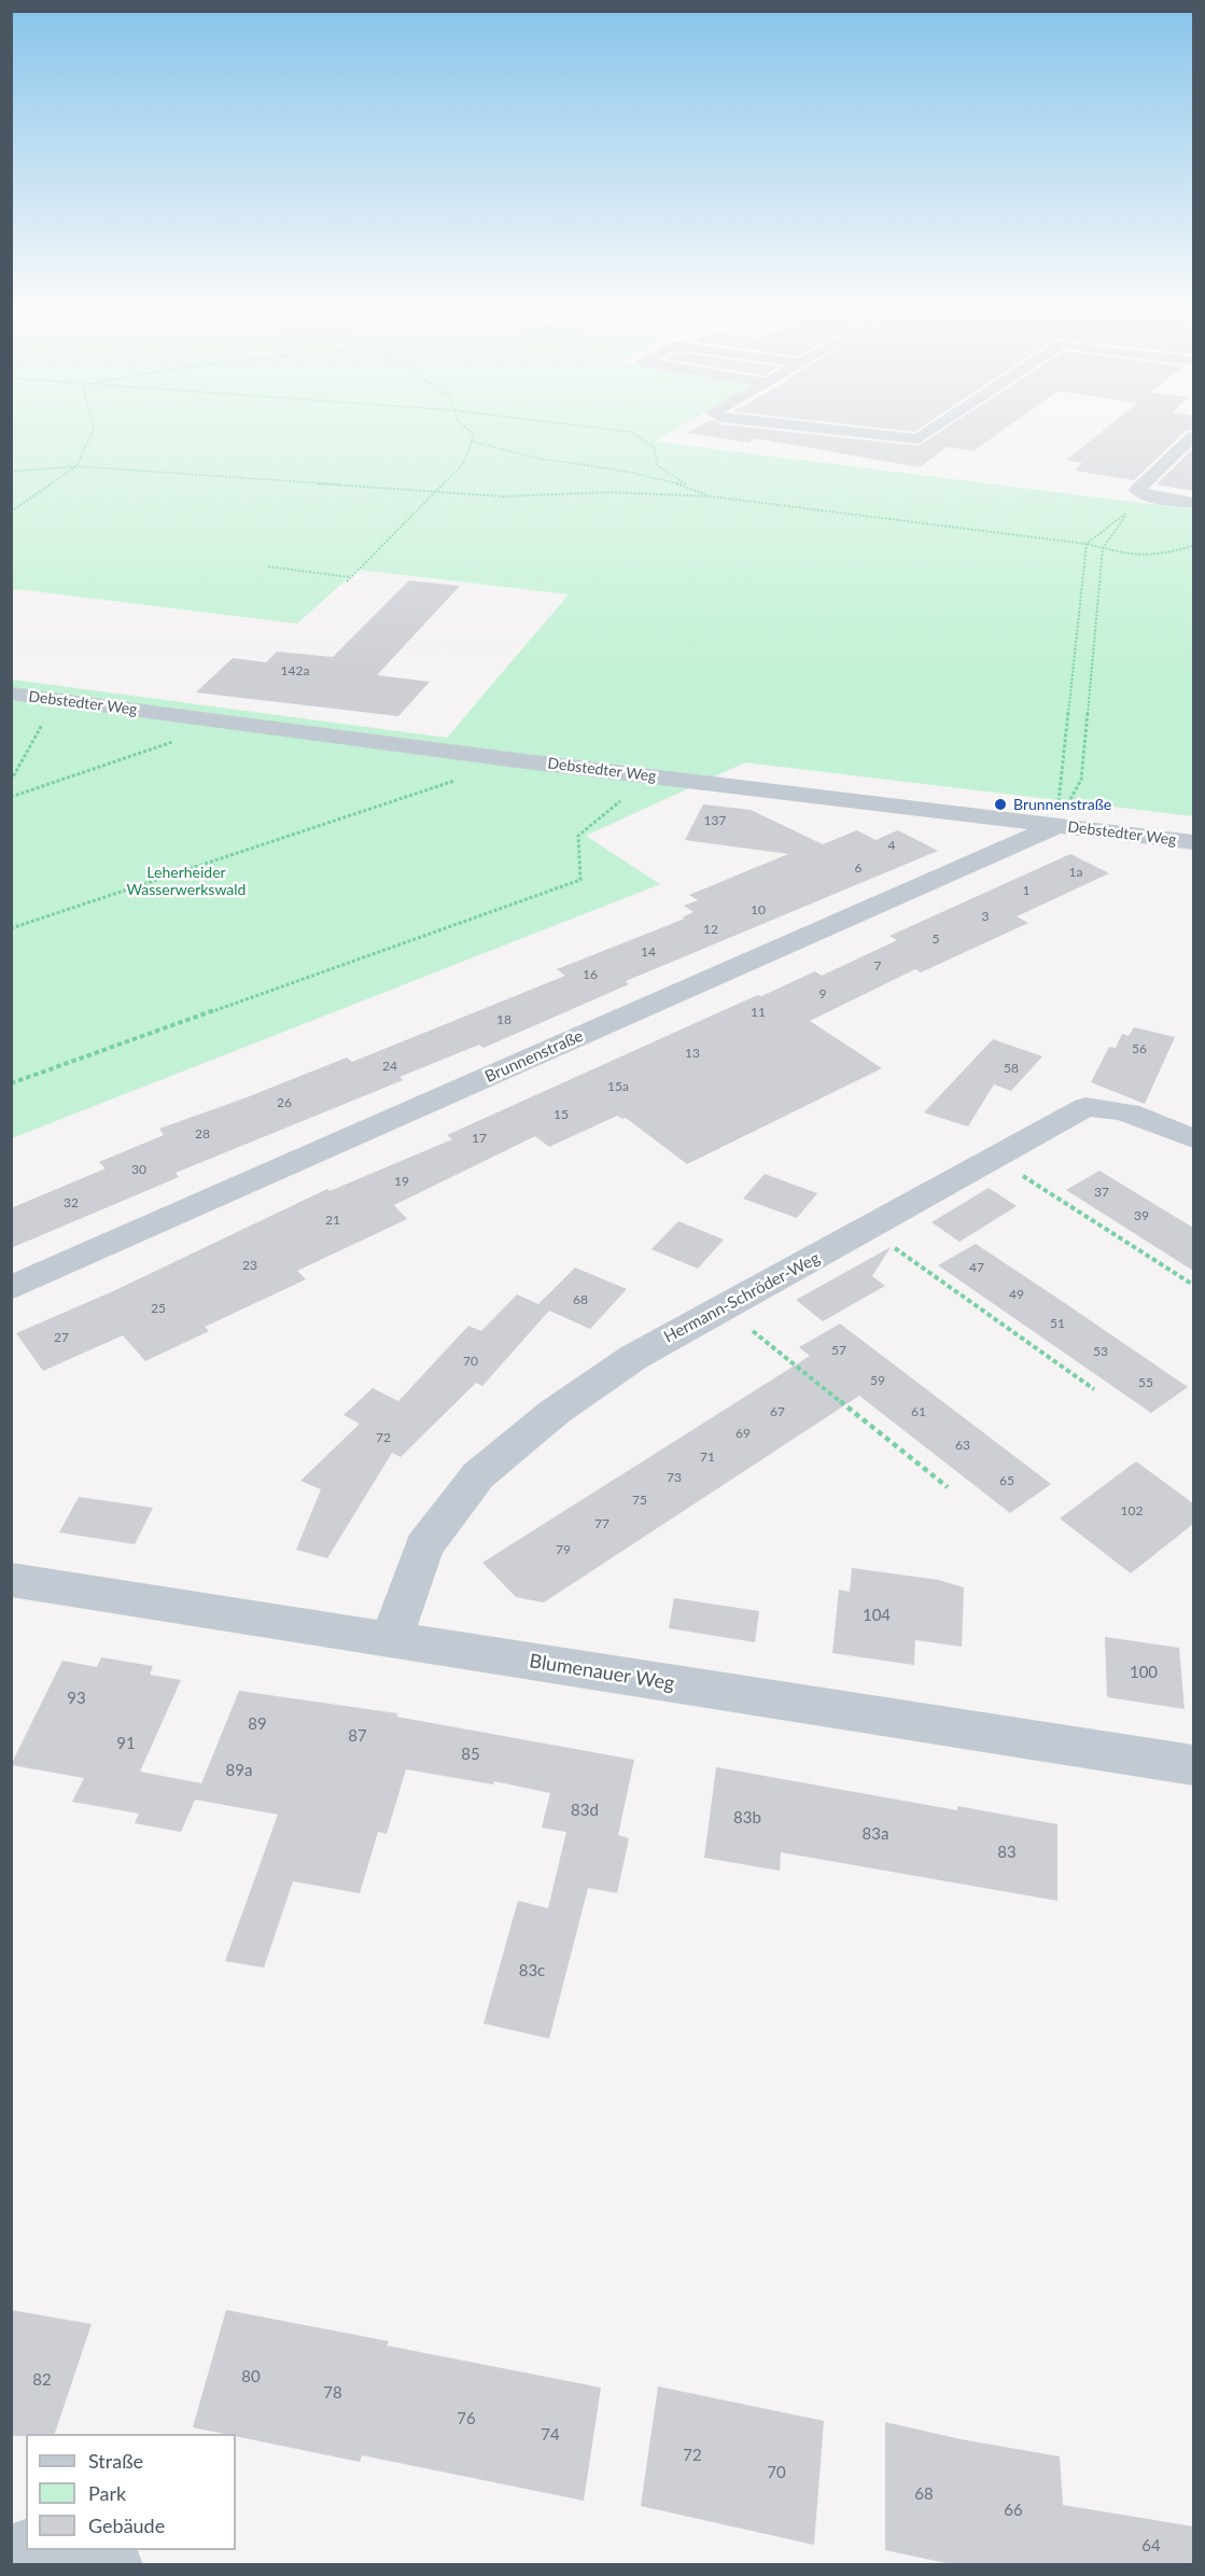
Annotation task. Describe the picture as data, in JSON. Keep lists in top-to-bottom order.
{
  "streets": {
    "street": [
      "Debstedter Weg",
      "Brunnenstraße",
      "Hermann-Schröder-Weg",
      "Blumenauer Weg"
    ]
  },
  "crossings": [
    ["Debstedter Weg", "Brunnenstraße"],
    ["Hermann-Schröder-Weg", "Blumenauer Weg"]
  ],
  "parks": ["Leherheider Wasserwerkswald"],
  "places": ["Brunnenstraße"],
  "house_numbers": [
    "142a",
    "137",
    "4",
    "6",
    "1a",
    "1",
    "10",
    "3",
    "12",
    "5",
    "14",
    "7",
    "16",
    "9",
    "11",
    "18",
    "56",
    "13",
    "24",
    "58",
    "15a",
    "26",
    "15",
    "28",
    "17",
    "30",
    "19",
    "37",
    "32",
    "39",
    "21",
    "23",
    "47",
    "49",
    "68",
    "25",
    "51",
    "27",
    "57",
    "53",
    "70",
    "59",
    "55",
    "67",
    "61",
    "69",
    "72",
    "63",
    "71",
    "73",
    "65",
    "75",
    "102",
    "77",
    "79",
    "104",
    "100",
    "93",
    "89",
    "87",
    "91",
    "85",
    "89a",
    "83d",
    "83b",
    "83a",
    "83",
    "83c",
    "80",
    "82",
    "78",
    "76",
    "74",
    "72",
    "70",
    "68",
    "66",
    "64"
  ],
  "legend": ["Straße", "Park", "Gebäude"]
}
